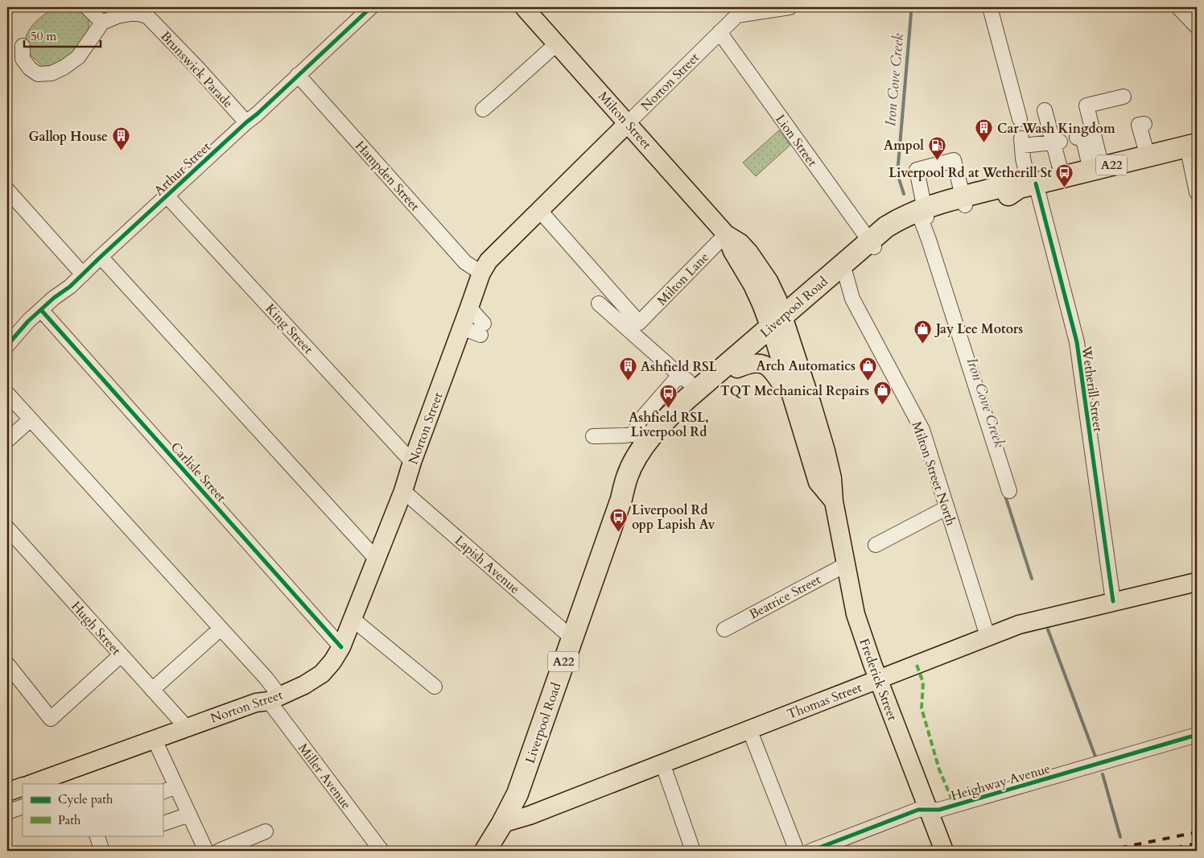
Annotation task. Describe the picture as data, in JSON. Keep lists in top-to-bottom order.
{
  "streets": {
    "highway": ["A22", "Liverpool Road"],
    "main road": [
      "Norton Street",
      "Milton Street",
      "Frederick Street",
      "Thomas Street"
    ],
    "street": [
      "Brunswick Parade",
      "Lion Street",
      "Arthur Street",
      "Hampden Street",
      "Milton Lane",
      "King Street",
      "Wetherill Street",
      "Carlisle Street",
      "Milton Street North",
      "Lapish Avenue",
      "Beatrice Street",
      "Hugh Street",
      "Miller Avenue",
      "Heighway Avenue"
    ]
  },
  "crossings": [
    ["Brunswick Parade", "Arthur Street"],
    ["Norton Street", "Milton Street"],
    ["Norton Street", "Lion Street"],
    ["Norton Street", "Hampden Street"],
    ["Norton Street", "Milton Lane"],
    ["Norton Street", "King Street"],
    ["Norton Street", "Carlisle Street"],
    ["Norton Street", "Lapish Avenue"],
    ["Norton Street", "Hugh Street"],
    ["Norton Street", "Miller Avenue"],
    ["Milton Street", "Milton Lane"],
    ["Milton Street", "Liverpool Road"],
    ["Milton Street", "Frederick Street"],
    ["Lion Street", "Liverpool Road"],
    ["Arthur Street", "Hampden Street"],
    ["Arthur Street", "King Street"],
    ["Arthur Street", "Carlisle Street"],
    ["Liverpool Road", "Wetherill Street"],
    ["Liverpool Road", "Milton Street North"],
    ["Liverpool Road", "Lapish Avenue"],
    ["Liverpool Road", "Frederick Street"],
    ["Liverpool Road", "Thomas Street"],
    ["Wetherill Street", "Thomas Street"],
    ["Milton Street North", "Thomas Street"],
    ["Beatrice Street", "Frederick Street"],
    ["Frederick Street", "Thomas Street"],
    ["Frederick Street", "Heighway Avenue"]
  ],
  "water": ["Iron Cove Creek"],
  "places": {
    "building": ["Car Wash Kingdom", "Gallop House", "Ashfield RSL"],
    "fuel station": ["Ampol"],
    "bus stop": ["Liverpool Rd at Wetherill St", "Ashfield RSL, Liverpool Rd", "Liverpool Rd opp Lapish Av"],
    "shop": ["Jay Lee Motors", "Arch Automatics", "TQT Mechanical Repairs"]
  },
  "legend": ["Cycle path", "Path"],
  "scale_bar": "50 m"
}
